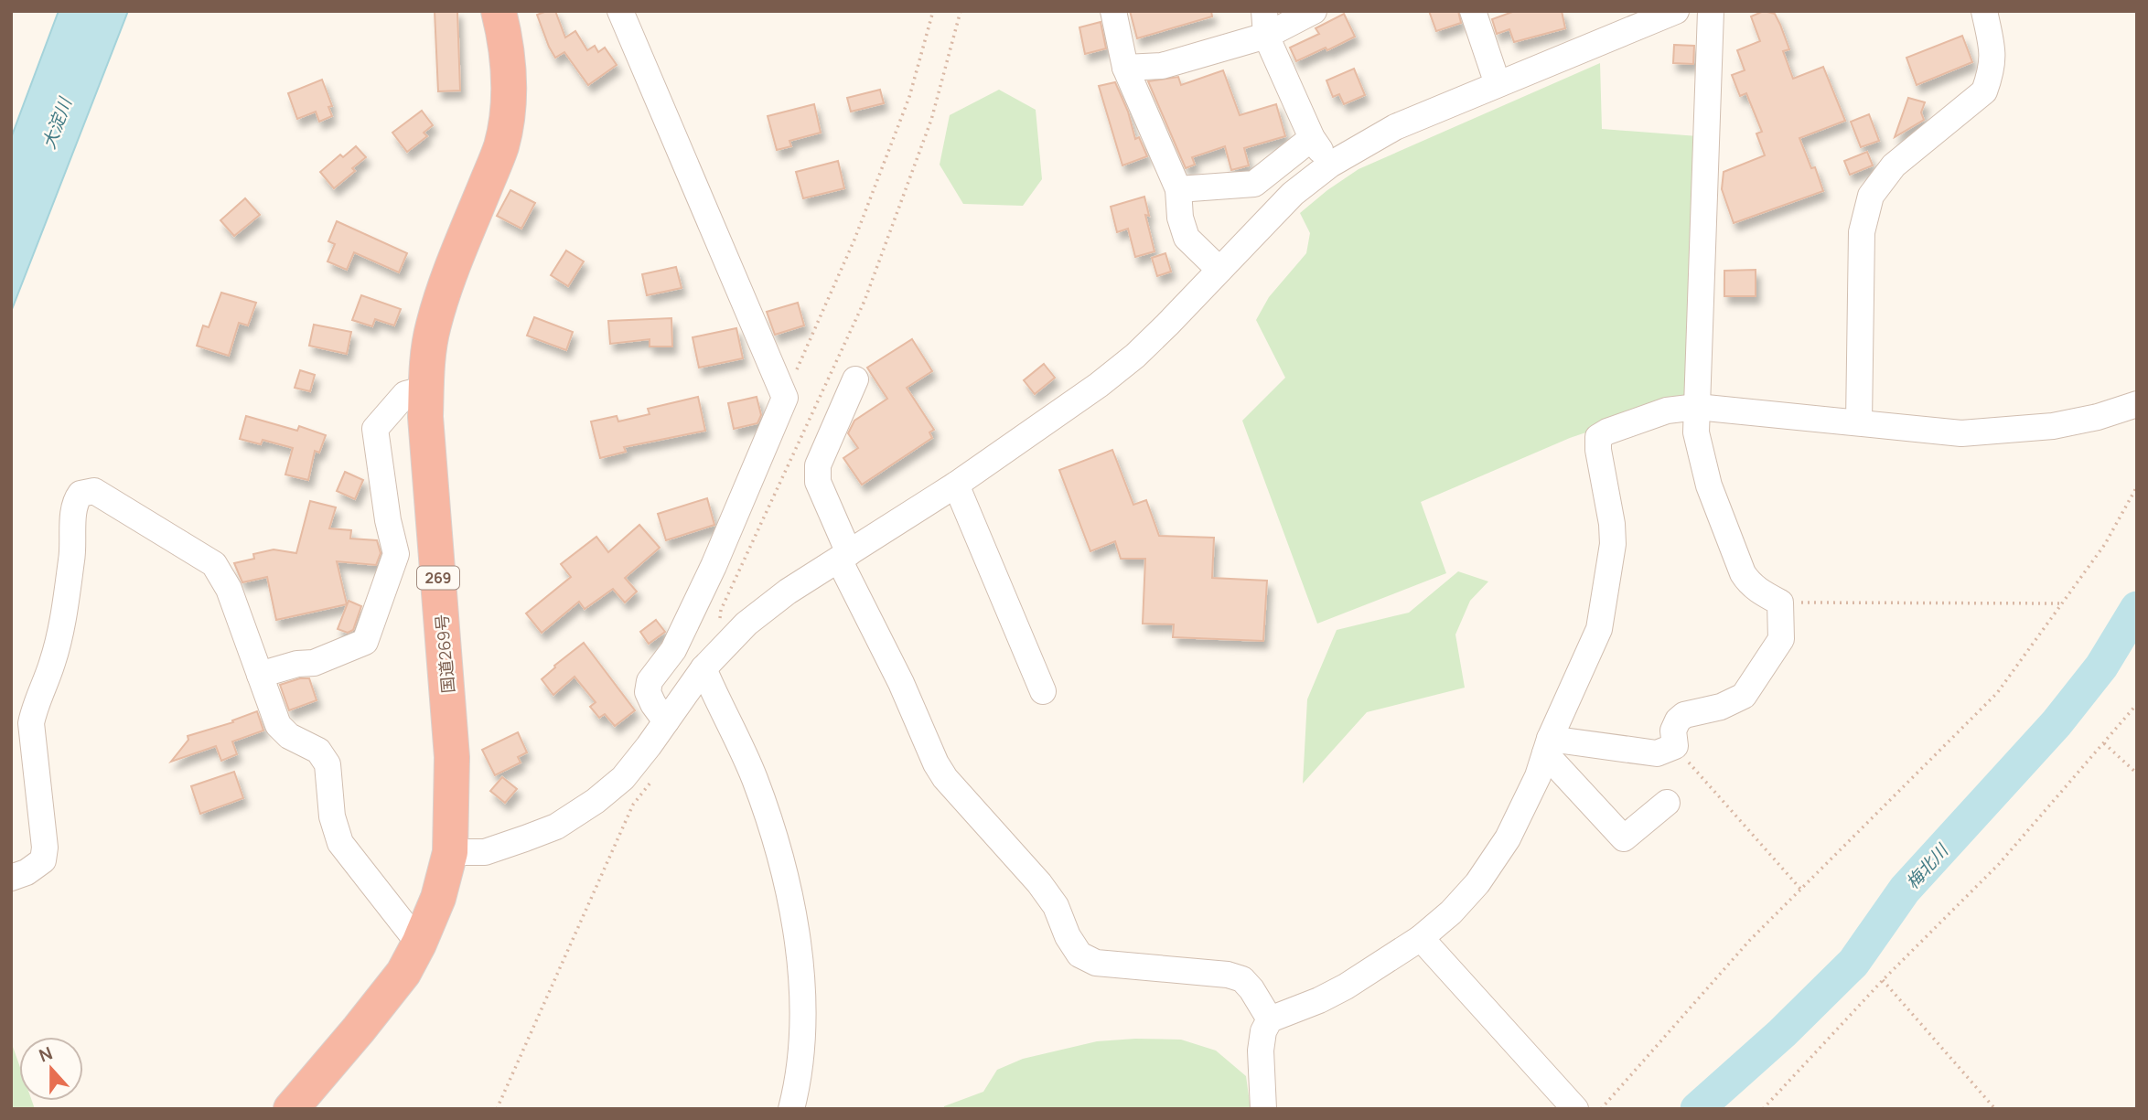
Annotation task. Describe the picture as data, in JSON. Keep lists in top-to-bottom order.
{
  "streets": {
    "highway": ["269", "国道269号"]
  },
  "water": ["大淀川", "梅北川"],
  "north": "top"
}
